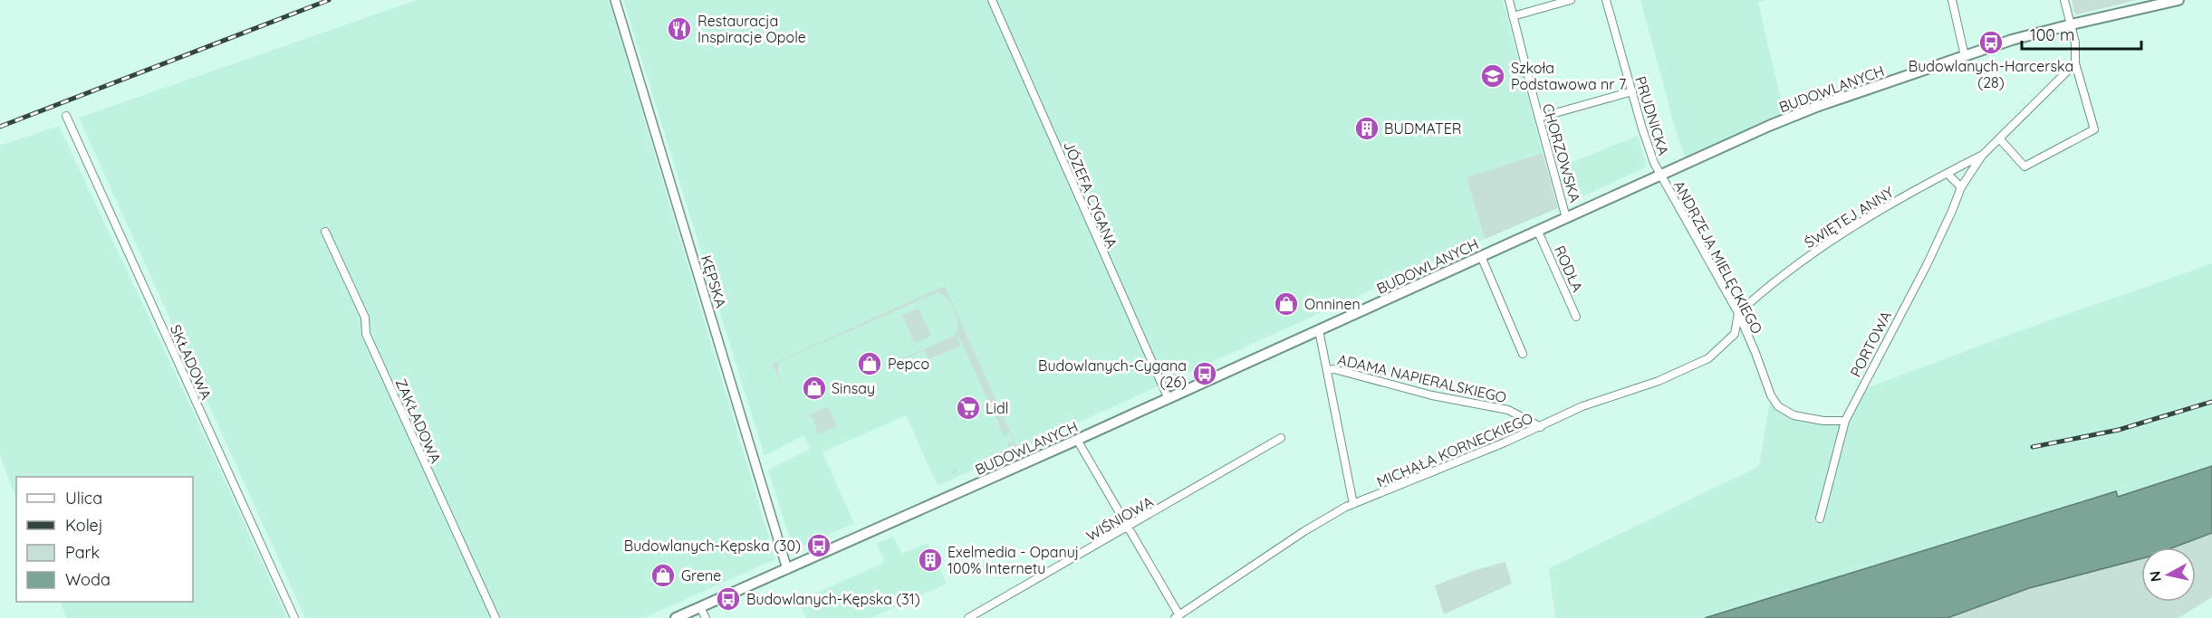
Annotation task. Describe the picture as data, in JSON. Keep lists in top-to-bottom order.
{
  "streets": {
    "main road": ["BUDOWLANYCH"],
    "street": [
      "PRUDNICKA",
      "CHORZOWSKA",
      "JÓZEFA CYGANA",
      "ŚWIĘTEJ ANNY",
      "ANDRZEJA MIELĘCKIEGO",
      "RODŁA",
      "KĘPSKA",
      "PORTOWA",
      "SKŁADOWA",
      "ADAMA NAPIERALSKIEGO",
      "ZAKŁADOWA",
      "MICHAŁA KORNECKIEGO",
      "WIŚNIOWA"
    ]
  },
  "crossings": [
    ["BUDOWLANYCH", "PRUDNICKA"],
    ["BUDOWLANYCH", "CHORZOWSKA"],
    ["BUDOWLANYCH", "JÓZEFA CYGANA"],
    ["BUDOWLANYCH", "ANDRZEJA MIELĘCKIEGO"],
    ["BUDOWLANYCH", "RODŁA"],
    ["BUDOWLANYCH", "KĘPSKA"],
    ["PRUDNICKA", "ANDRZEJA MIELĘCKIEGO"],
    ["ŚWIĘTEJ ANNY", "ANDRZEJA MIELĘCKIEGO"],
    ["ŚWIĘTEJ ANNY", "PORTOWA"],
    ["ŚWIĘTEJ ANNY", "MICHAŁA KORNECKIEGO"],
    ["ANDRZEJA MIELĘCKIEGO", "PORTOWA"],
    ["ANDRZEJA MIELĘCKIEGO", "MICHAŁA KORNECKIEGO"],
    ["ADAMA NAPIERALSKIEGO", "MICHAŁA KORNECKIEGO"]
  ],
  "places": {
    "restaurant": ["Restauracja Inspiracje Opole"],
    "bus stop": [
      "Budowlanych-Harcerska (28)",
      "Budowlanych-Cygana (26)",
      "Budowlanych-Kępska (30)",
      "Budowlanych-Kępska (31)"
    ],
    "school or university": ["Szkoła Podstawowa nr 7"],
    "building": ["BUDMATER", "Exelmedia - Opanuj 100% Internetu"],
    "shop": [
      "Onninen",
      "Pepco",
      "Sinsay",
      "Grene"
    ],
    "supermarket": ["Lidl"]
  },
  "legend": [
    "Ulica",
    "Kolej",
    "Park",
    "Woda"
  ],
  "scale_bar": "100 m",
  "north": "left"
}
